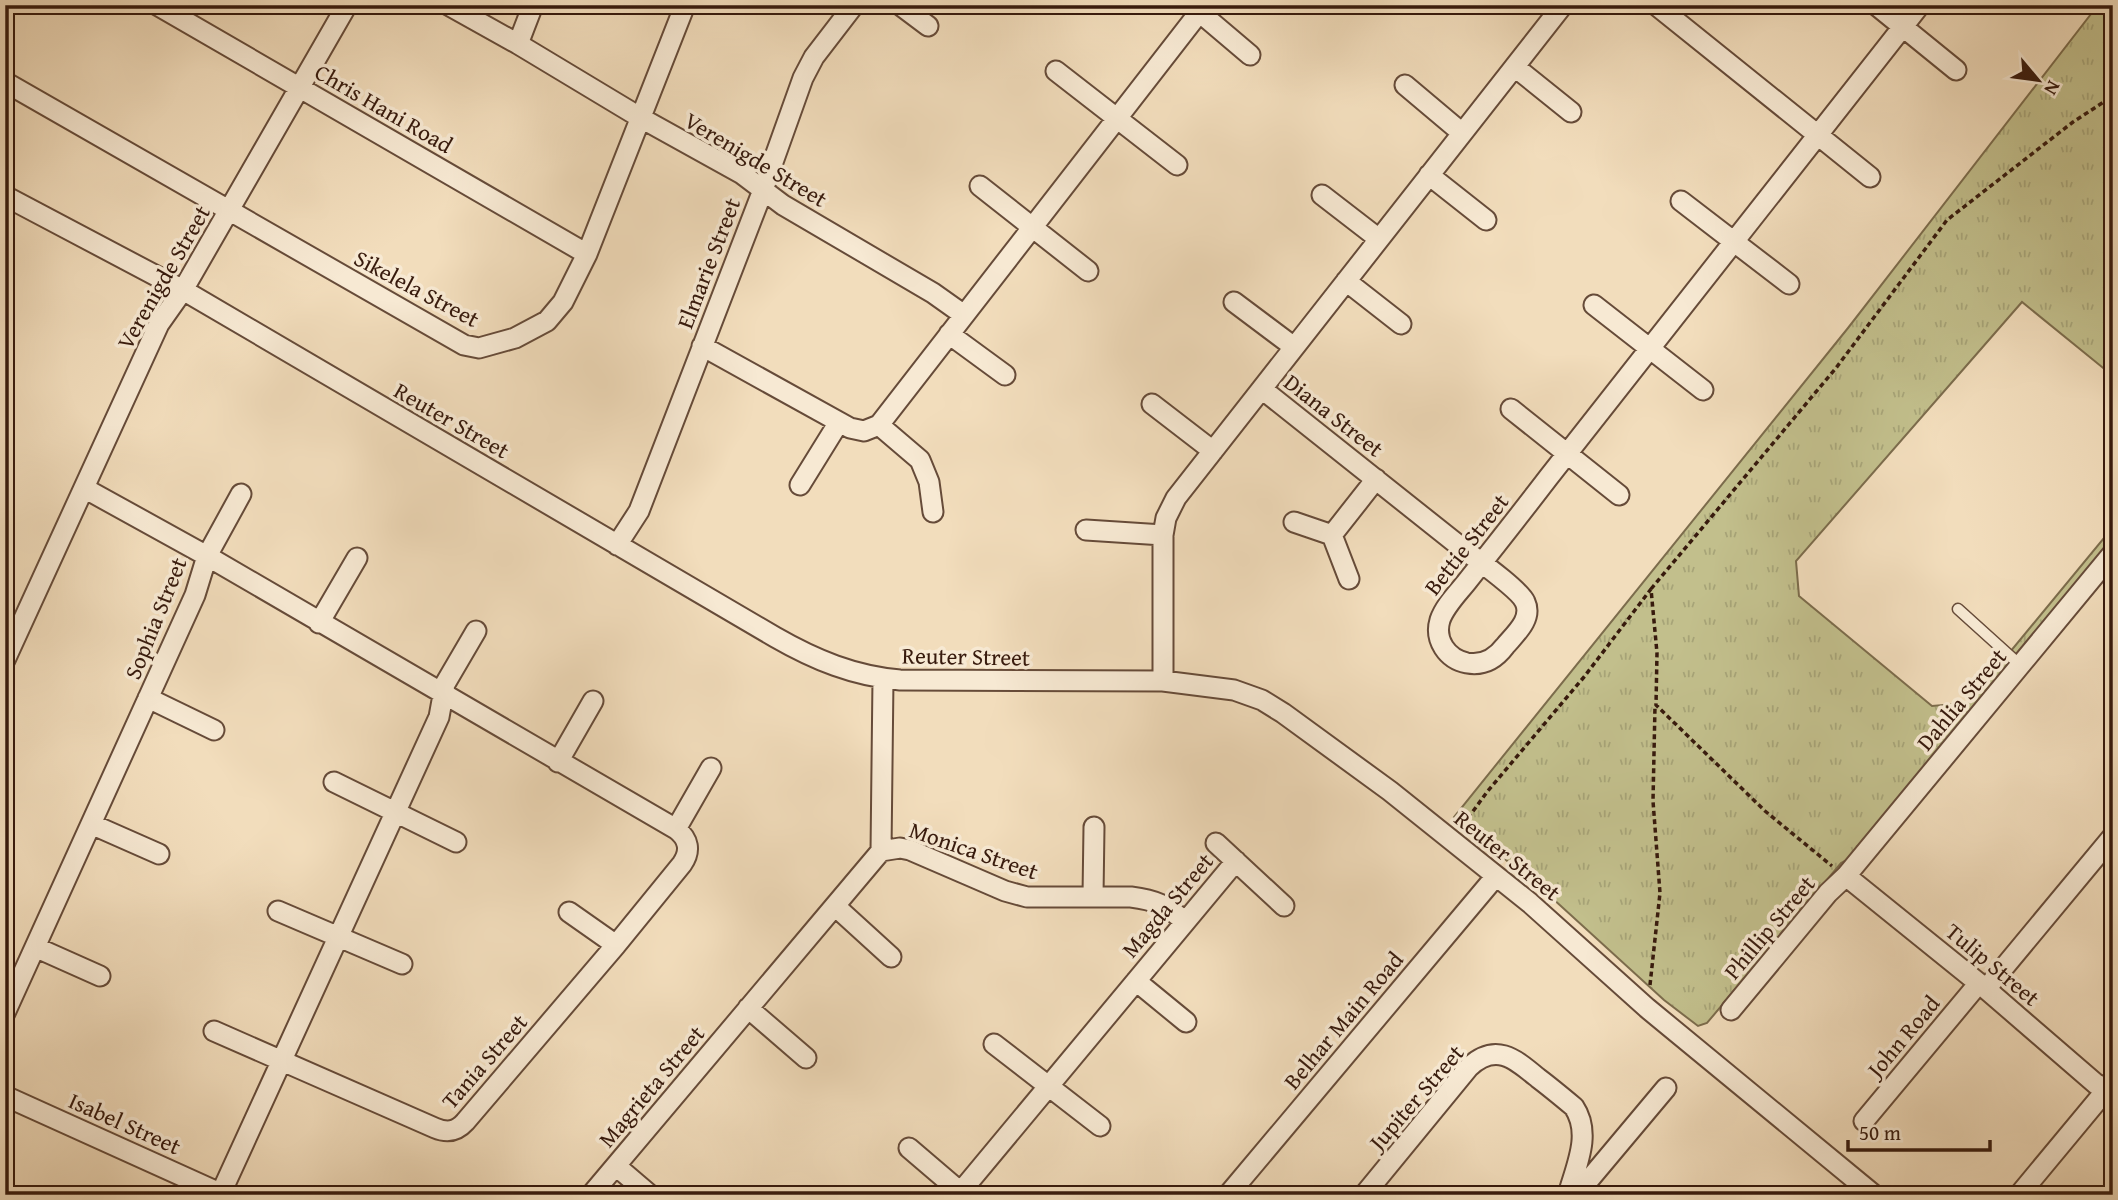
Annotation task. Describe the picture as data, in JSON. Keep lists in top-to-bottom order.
{
  "streets": {
    "street": [
      "Chris Hani Road",
      "Verenigde Street",
      "Elmarie Street",
      "Sikelela Street",
      "Diana Street",
      "Reuter Street",
      "Bettie Street",
      "Sophia Street",
      "Dahlia Street",
      "Monica Street",
      "Magda Street",
      "Phillip Street",
      "Tulip Street",
      "Belhar Main Road",
      "John Road",
      "Tania Street",
      "Magrieta Street",
      "Jupiter Street",
      "Isabel Street"
    ]
  },
  "crossings": [
    ["Chris Hani Road", "Verenigde Street"],
    ["Chris Hani Road", "Sikelela Street"],
    ["Verenigde Street", "Elmarie Street"],
    ["Verenigde Street", "Sikelela Street"],
    ["Verenigde Street", "Reuter Street"],
    ["Elmarie Street", "Reuter Street"],
    ["Diana Street", "Bettie Street"],
    ["Reuter Street", "Belhar Main Road"],
    ["Dahlia Street", "Phillip Street"],
    ["Dahlia Street", "Tulip Street"],
    ["Monica Street", "Magda Street"],
    ["Monica Street", "Magrieta Street"],
    ["Phillip Street", "Tulip Street"],
    ["Tulip Street", "John Road"]
  ],
  "scale_bar": "50 m",
  "north": "bottom right"
}
